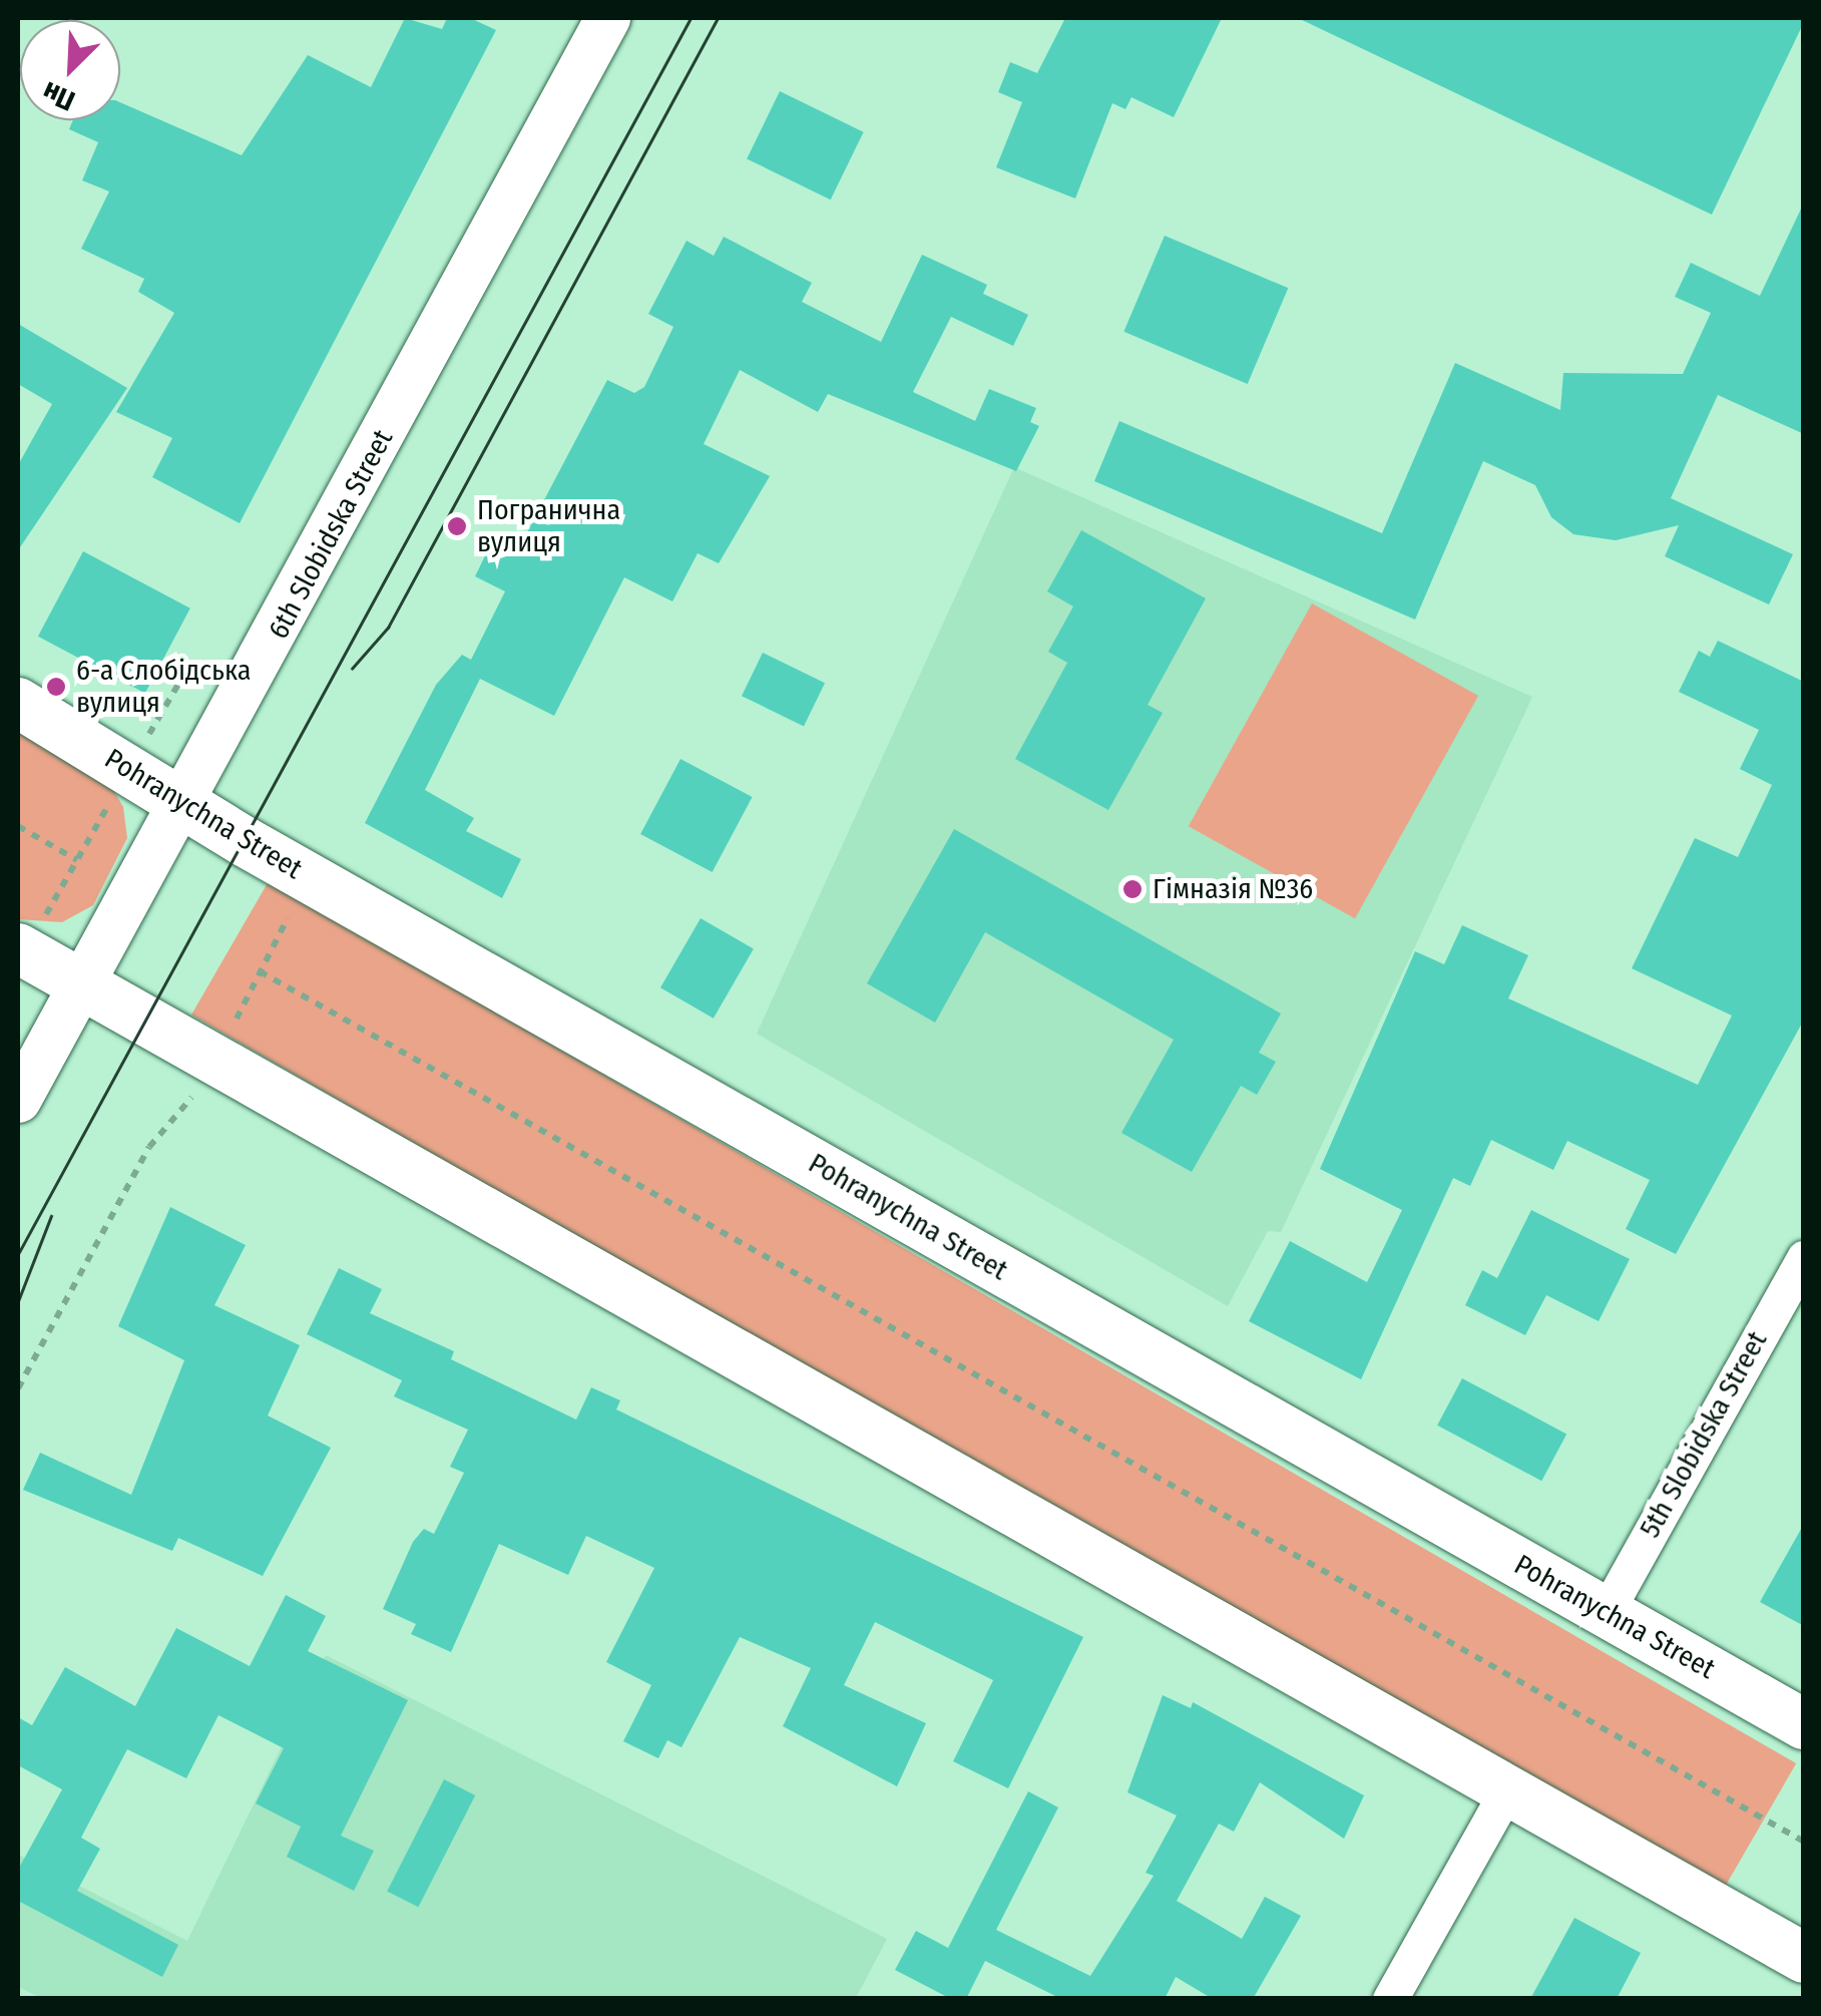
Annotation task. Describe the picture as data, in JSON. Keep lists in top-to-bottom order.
{
  "streets": {
    "main road": ["Pohranychna Street"],
    "street": ["6th Slobidska Street", "5th Slobidska Street"]
  },
  "crossings": [
    ["6th Slobidska Street", "Pohranychna Street"],
    ["Pohranychna Street", "5th Slobidska Street"]
  ],
  "places": ["Погранична вулиця", "6-а Слобідська вулиця", "Гімназія №36"],
  "north": "bottom left"
}
